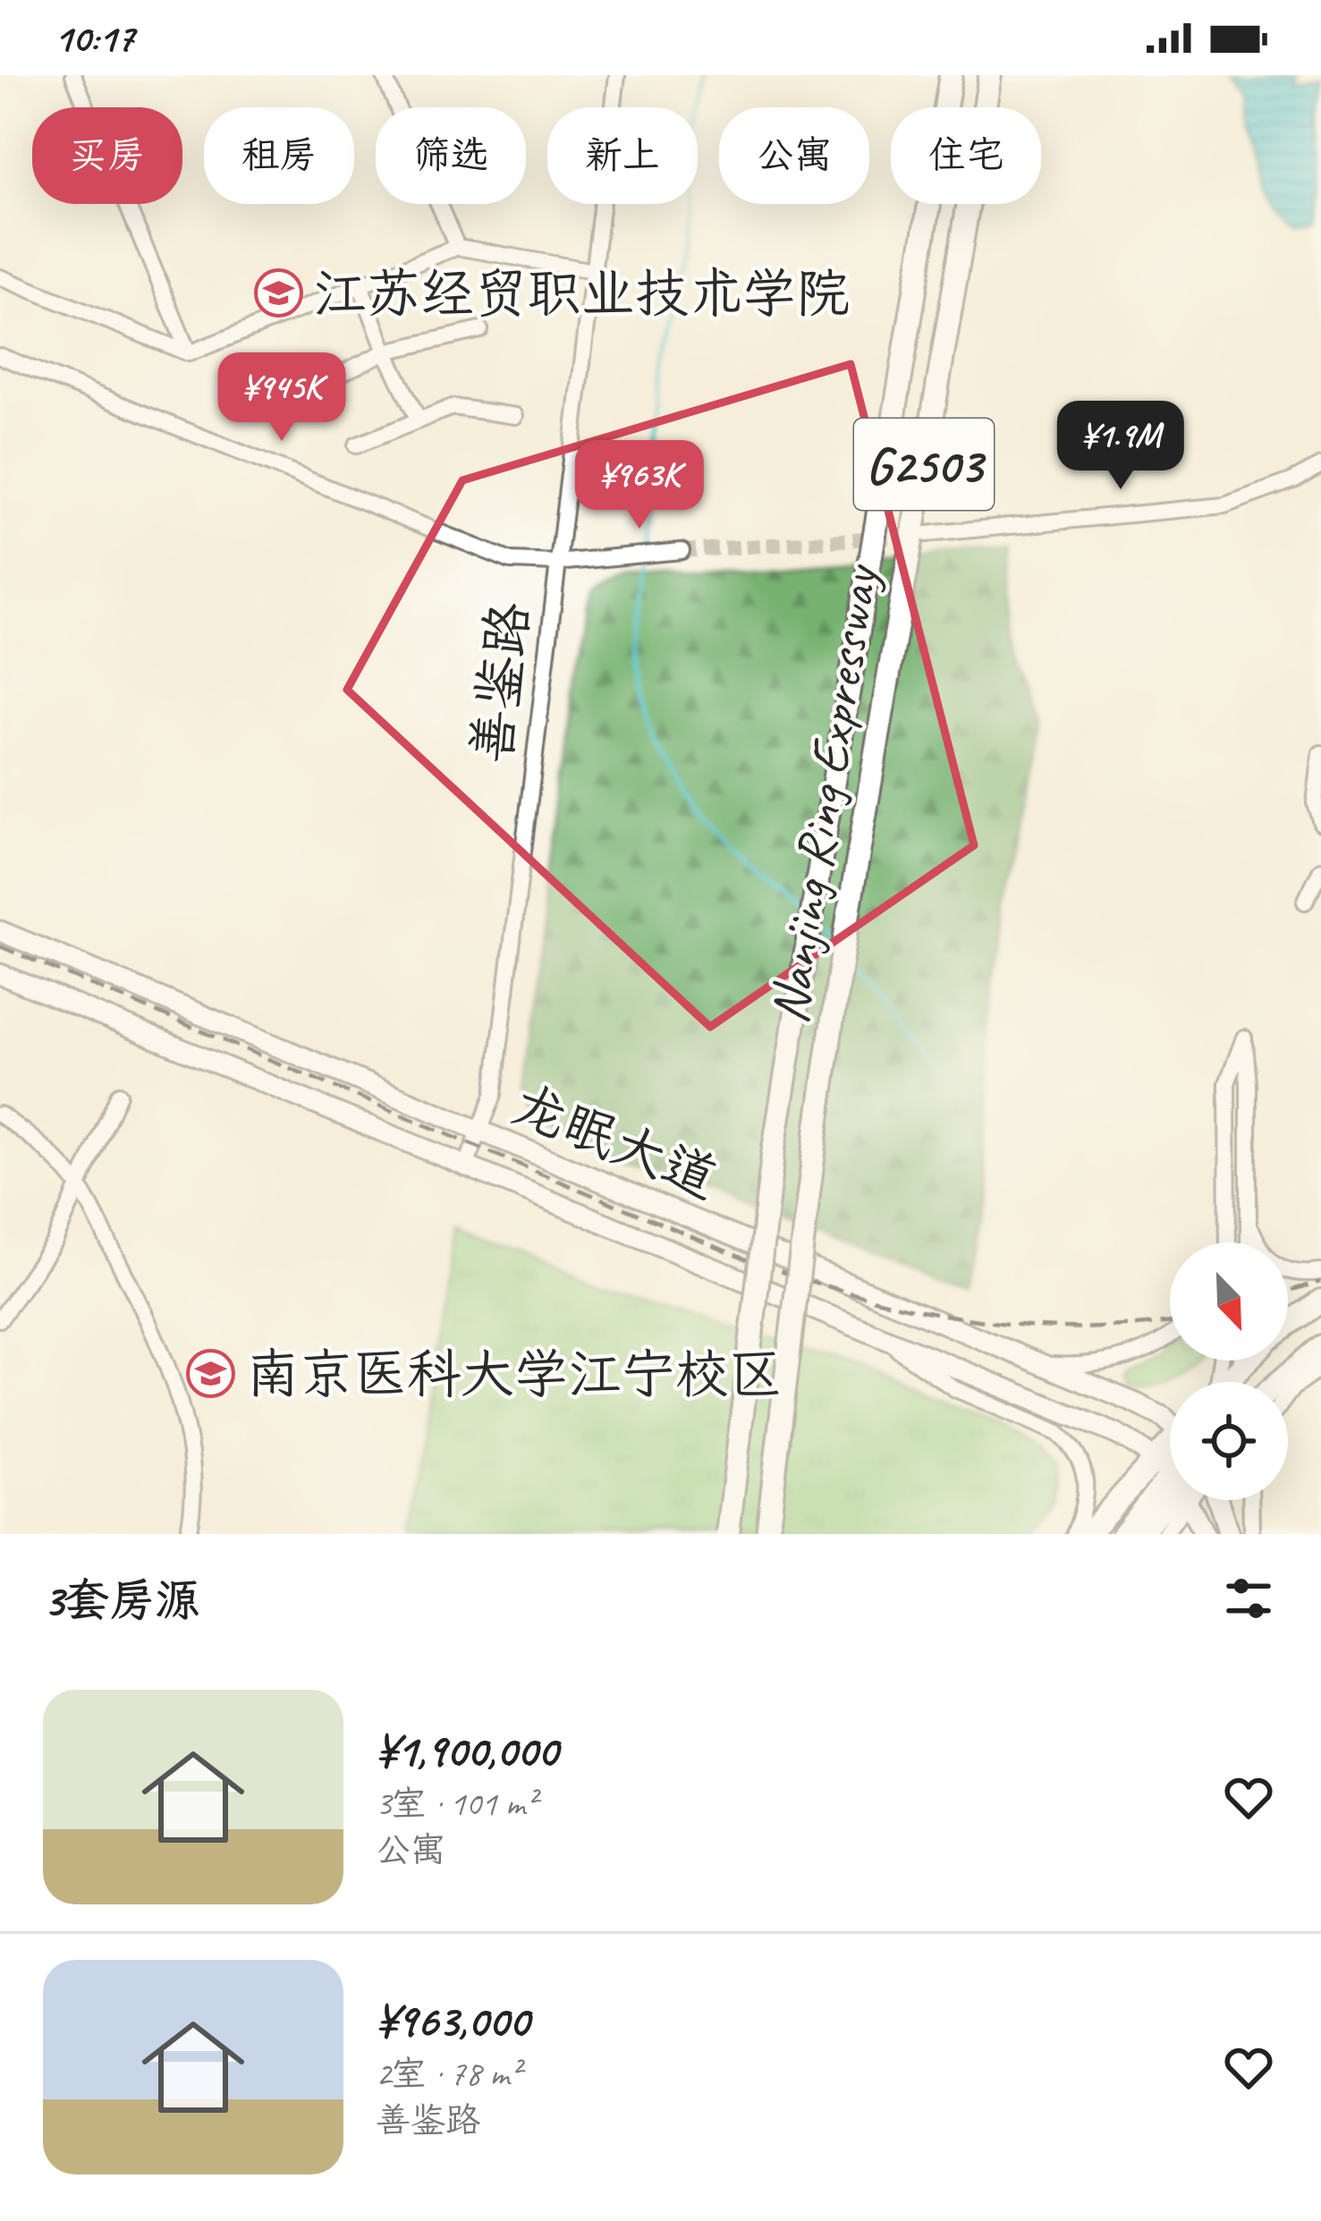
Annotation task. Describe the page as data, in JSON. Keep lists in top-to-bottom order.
{
  "streets": {
    "highway": ["G2503", "Nanjing Ring Expressway"],
    "main road": ["龙眠大道"],
    "street": ["善鉴路"]
  },
  "crossings": [
    ["善鉴路", "龙眠大道"]
  ],
  "places": {
    "school or university": ["江苏经贸职业技术学院", "南京医科大学江宁校区"]
  },
  "north": "bottom right",
  "page": {
    "status": "10:17",
    "chip": [
      "买房",
      "租房",
      "筛选",
      "新上",
      "公寓",
      "住宅"
    ],
    "price": ["¥945K", "¥1.9M", "¥963K"],
    "heading": "3套房源",
    "list": [
      {
        "name": "¥1,900,000",
        "note": "3室 · 101 m² · 公寓"
      },
      {
        "name": "¥963,000",
        "note": "2室 · 78 m² · 善鉴路"
      }
    ]
  }
}
